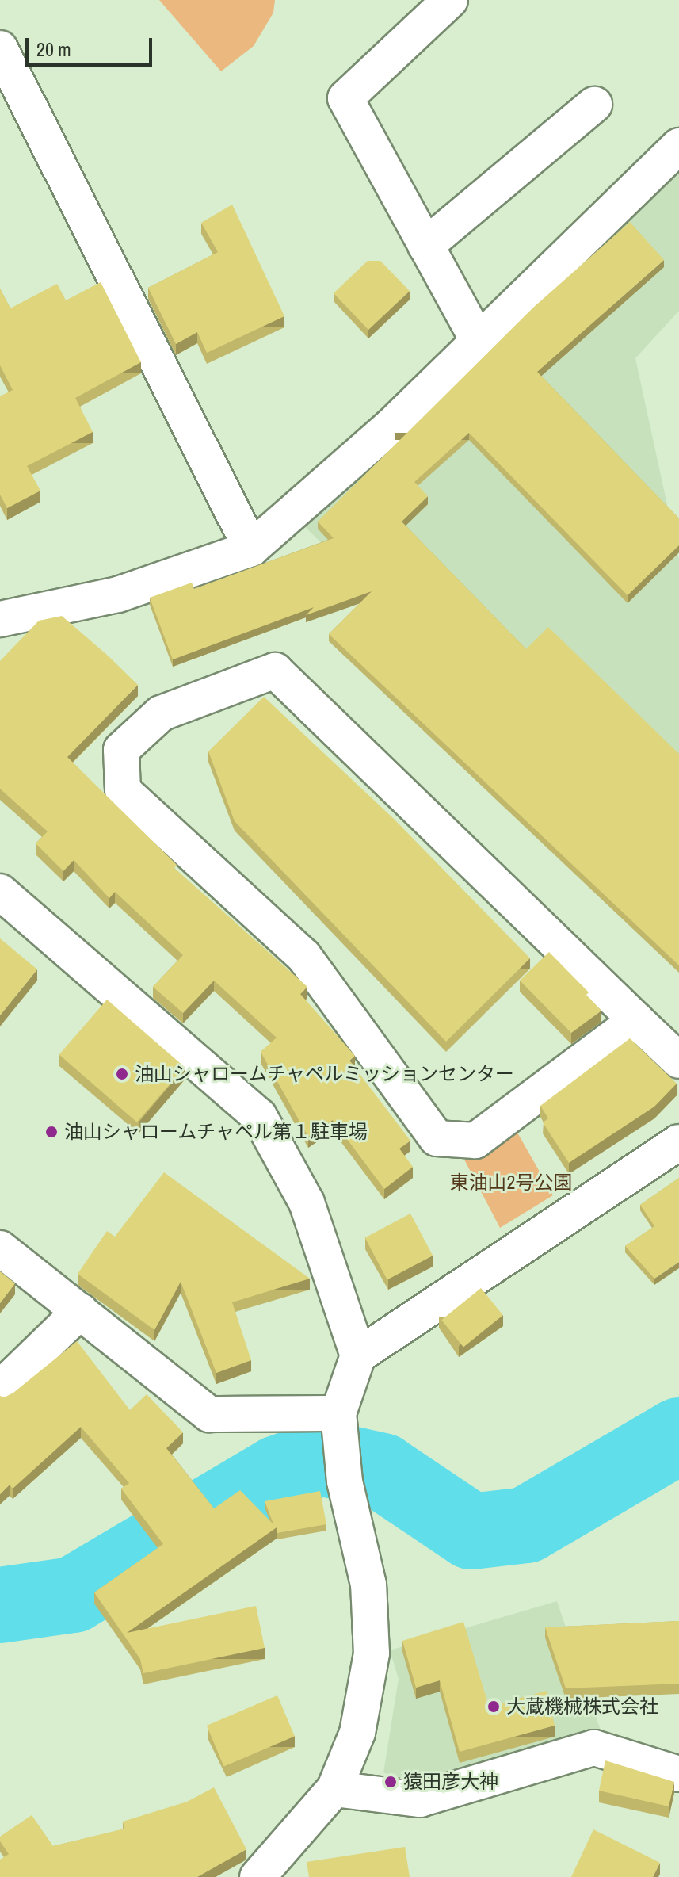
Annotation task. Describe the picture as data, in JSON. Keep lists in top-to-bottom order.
{
  "parks": ["東油山2号公園"],
  "places": [
    "油山シャロームチャペルミッションセンター",
    "油山シャロームチャペル第１駐車場",
    "大蔵機械株式会社",
    "猿田彦大神"
  ],
  "scale_bar": "20 m"
}
